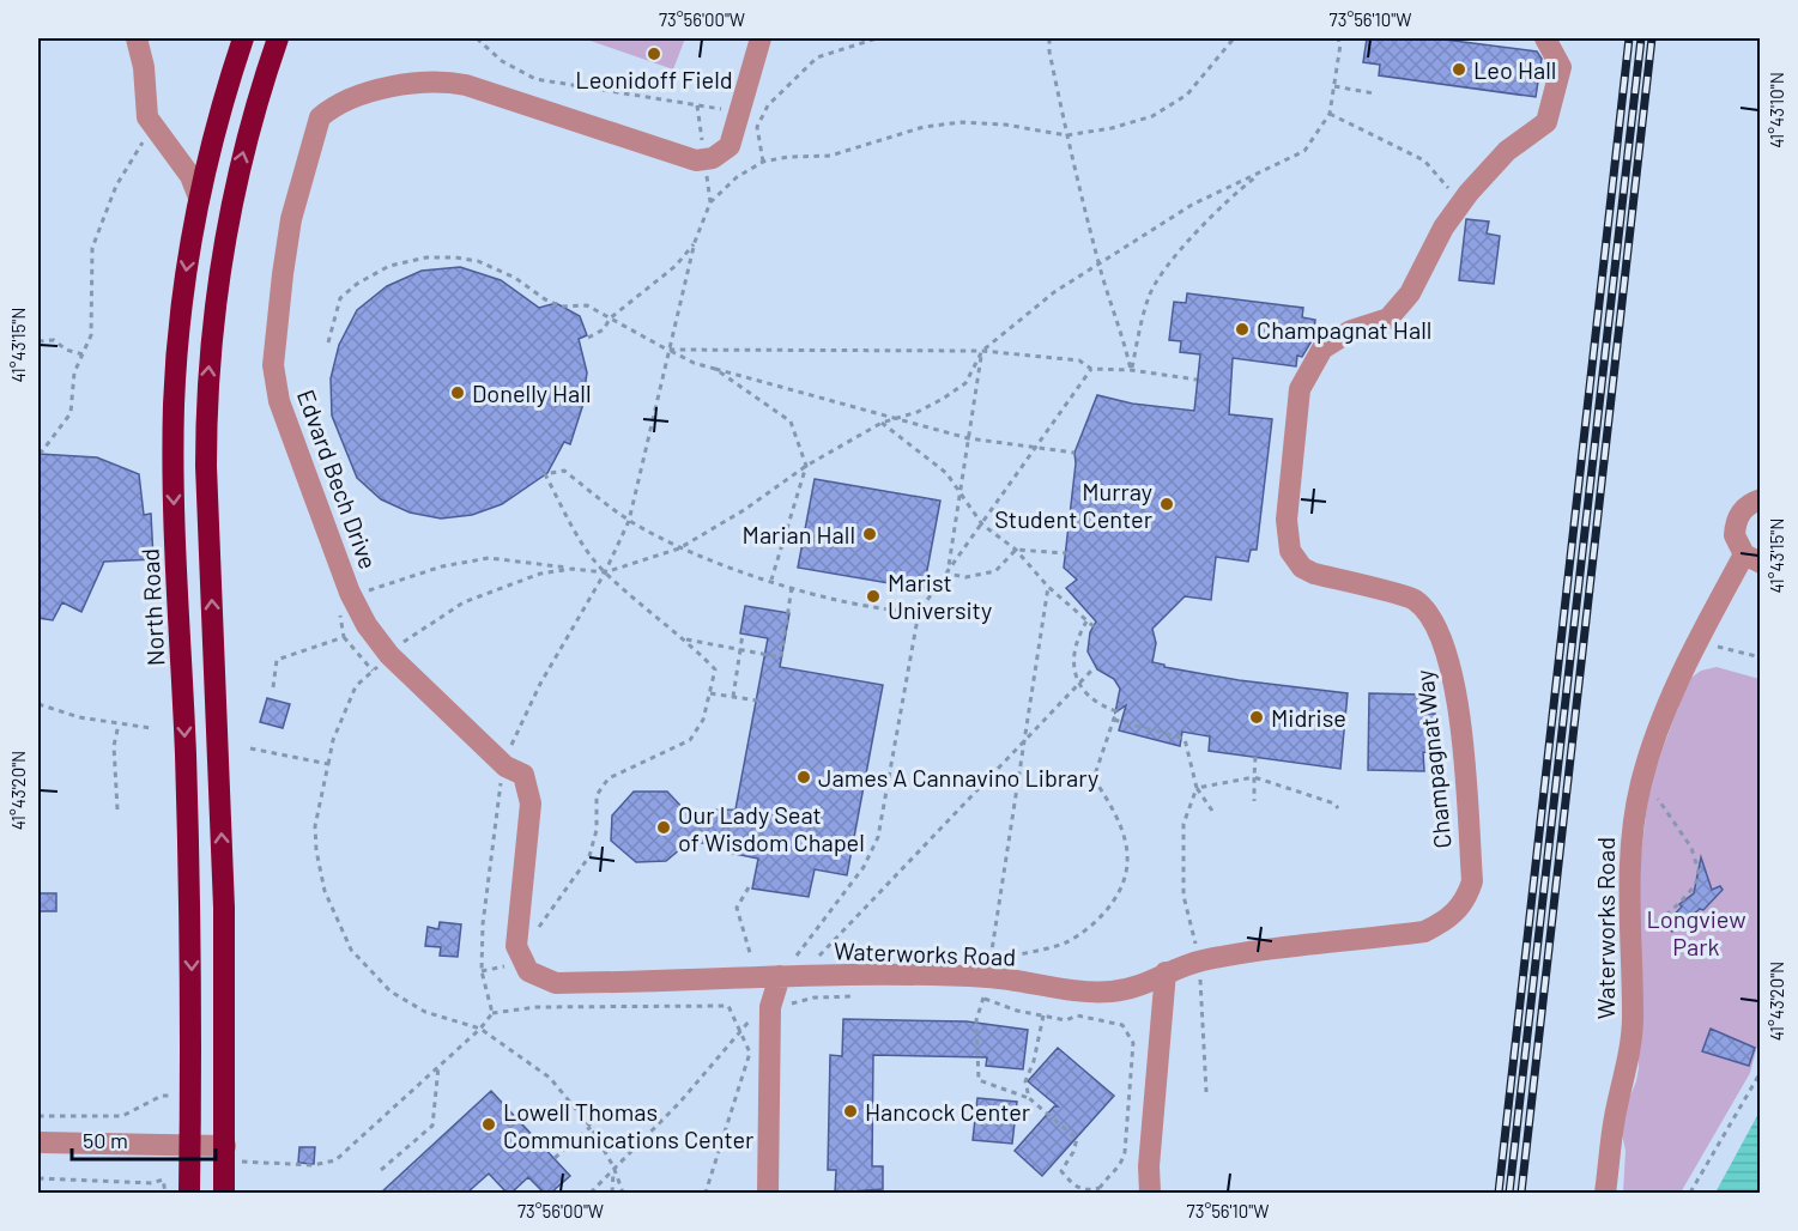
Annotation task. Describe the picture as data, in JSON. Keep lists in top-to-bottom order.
{
  "streets": {
    "highway": ["North Road"],
    "street": ["Edvard Bech Drive", "Champagnat Way", "Waterworks Road"]
  },
  "crossings": [
    ["Edvard Bech Drive", "Waterworks Road"],
    ["Champagnat Way", "Waterworks Road"]
  ],
  "parks": ["Longview Park"],
  "places": [
    "Leonidoff Field",
    "Leo Hall",
    "Champagnat Hall",
    "Donelly Hall",
    "Murray Student Center",
    "Marian Hall",
    "Marist University",
    "Midrise",
    "James A Cannavino Library",
    "Our Lady Seat of Wisdom Chapel",
    "Hancock Center",
    "Lowell Thomas Communications Center"
  ],
  "scale_bar": "50 m",
  "coordinates": [
    "73°56'00\"W",
    "73°56'10\"W",
    "41°43'10\"N",
    "41°43'15\"N",
    "41°43'20\"N"
  ]
}
